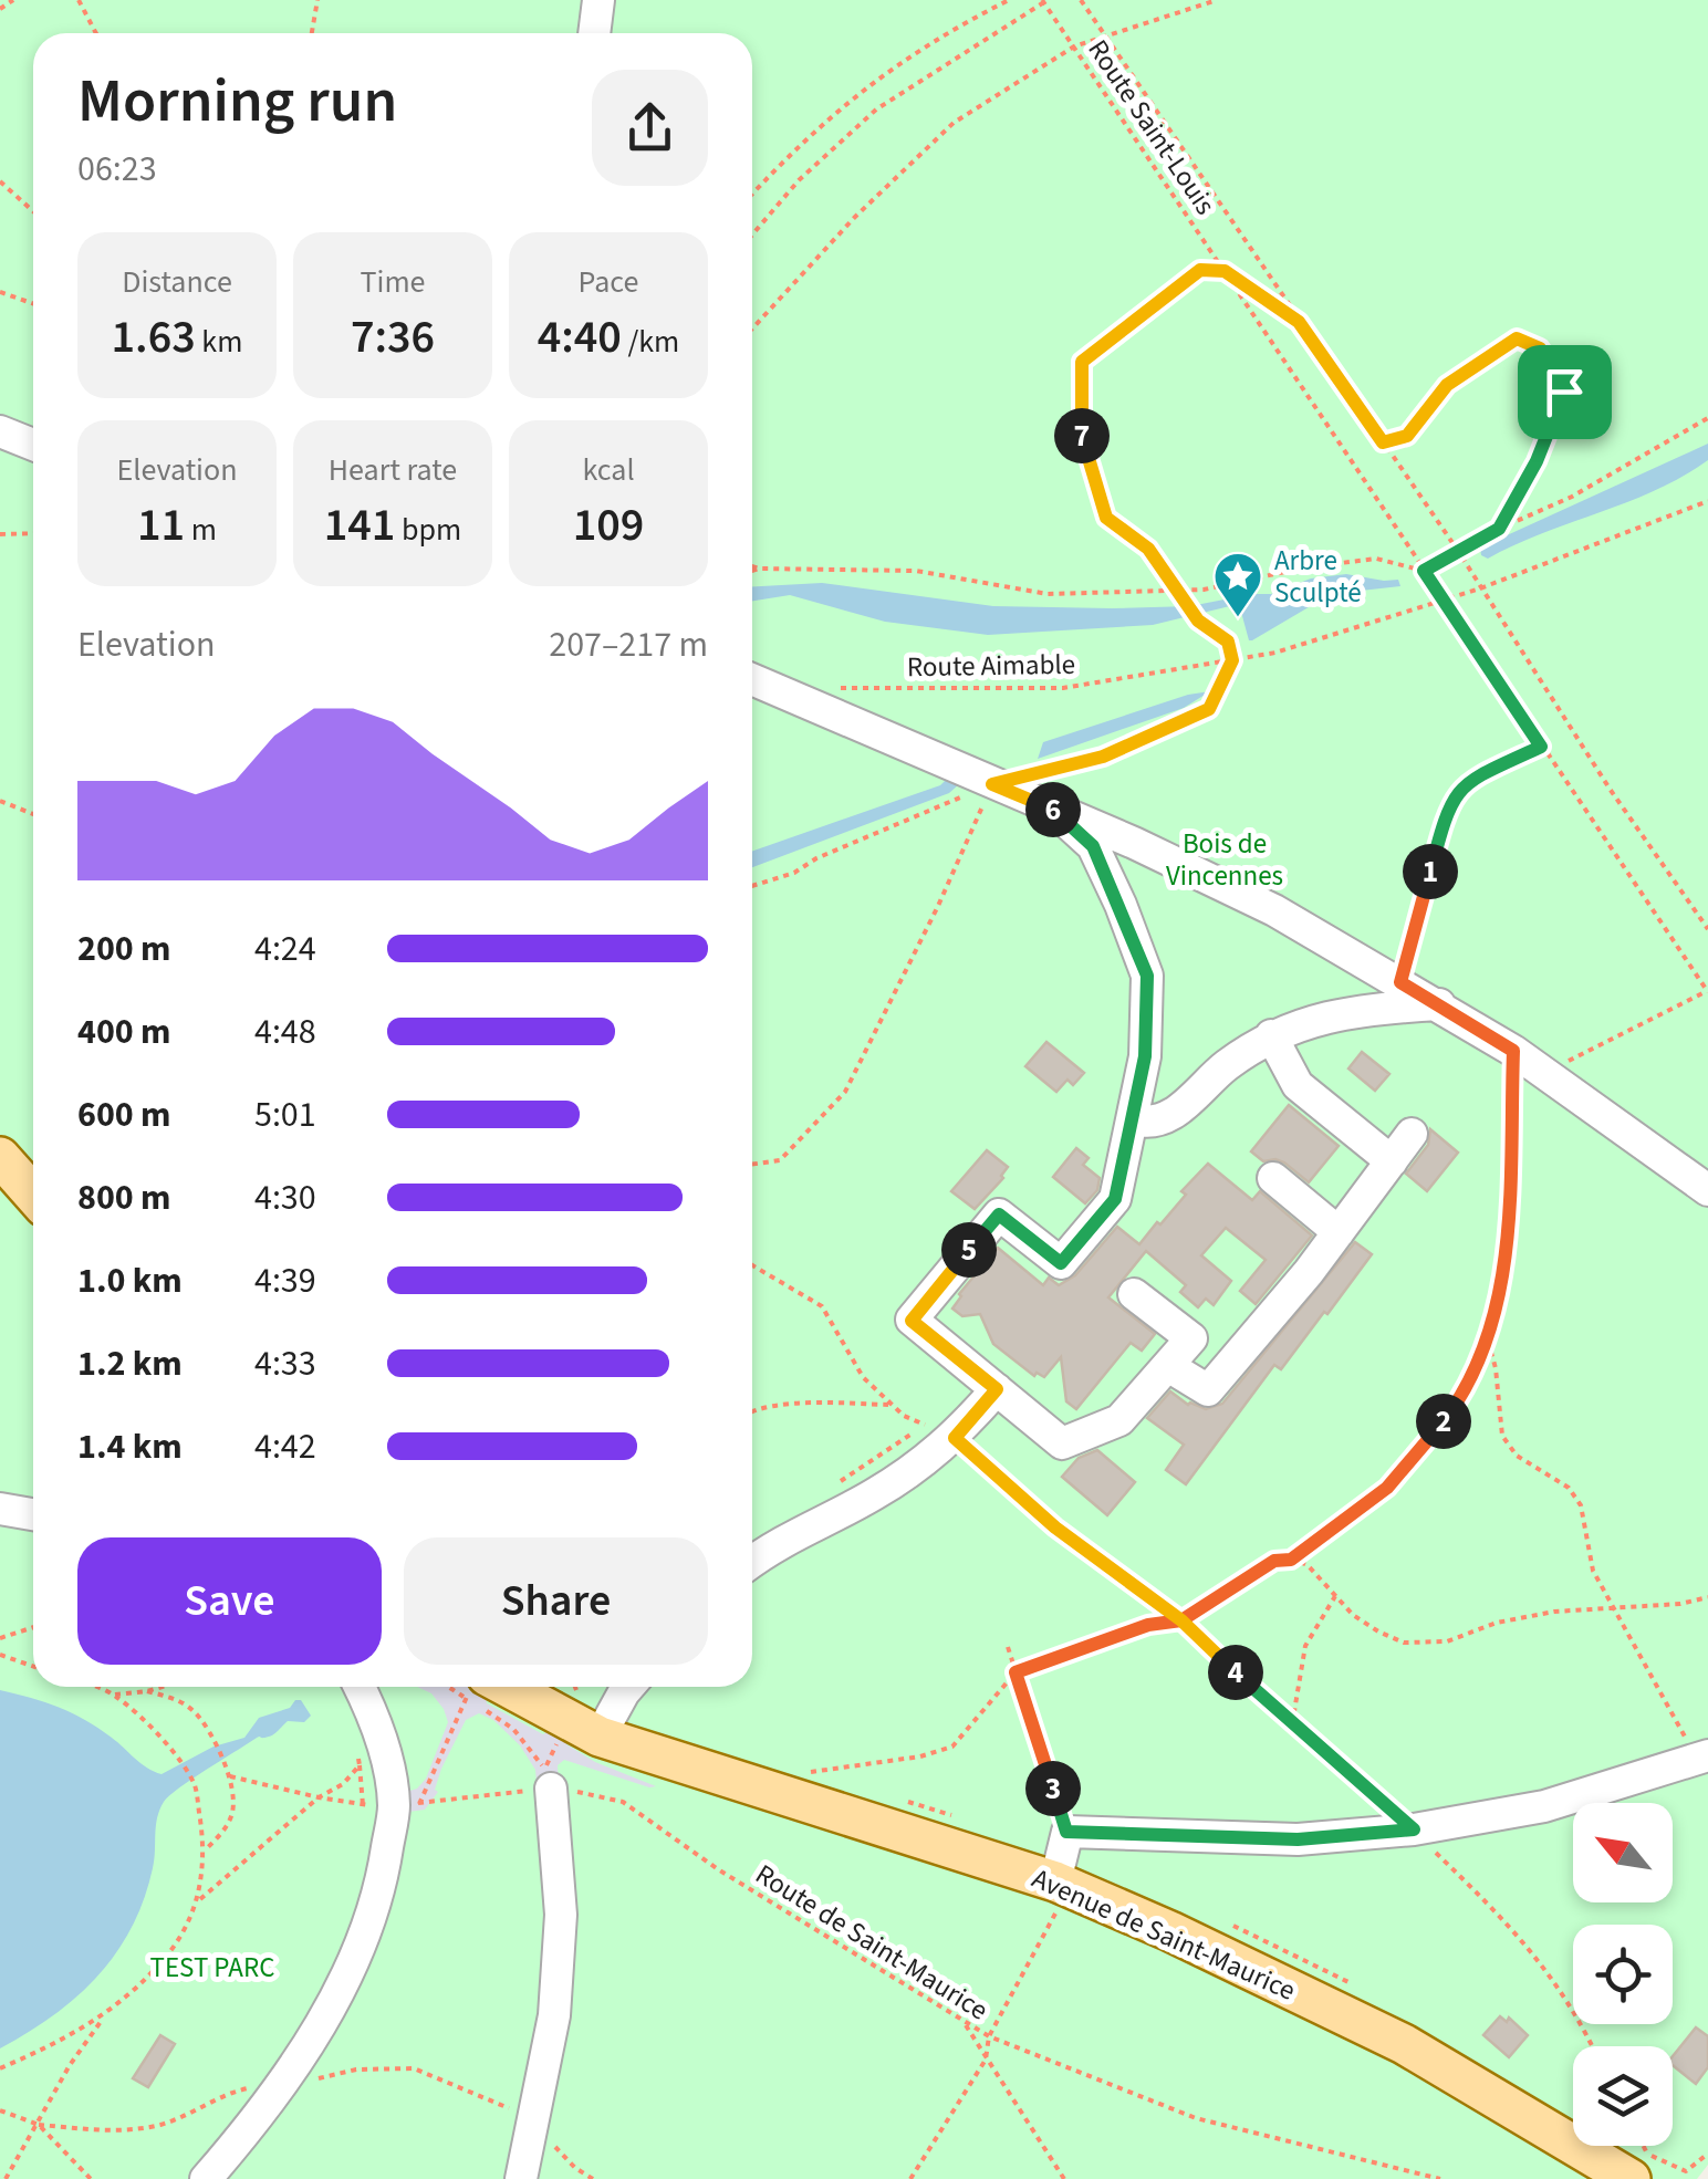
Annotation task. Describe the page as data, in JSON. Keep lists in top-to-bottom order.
{
  "streets": {
    "main road": ["Avenue de Saint-Maurice"],
    "path": ["Route Saint-Louis", "Route Aimable", "Route de Saint-Maurice"]
  },
  "crossings": [
    ["Route Saint-Louis", "Route Aimable"]
  ],
  "parks": ["Bois de Vincennes", "TEST PARC"],
  "places": {
    "place": ["Arbre Sculpté"]
  },
  "north": "top left",
  "page": {
    "heading": ["Morning run", "06:23"],
    "stats": [
      ["Distance", "1.63 km"],
      ["Time", "7:36"],
      ["Pace", "4:40 /km"],
      ["Elevation", "11 m"],
      ["Heart rate", "141 bpm"],
      ["kcal", "109"]
    ],
    "pins": [
      "7",
      "6",
      "1",
      "5",
      "2",
      "4",
      "3"
    ],
    "chart": ["Elevation", "207–217 m"],
    "list": [
      {
        "name": "200 m",
        "note": "4:24"
      },
      {
        "name": "400 m",
        "note": "4:48"
      },
      {
        "name": "600 m",
        "note": "5:01"
      },
      {
        "name": "800 m",
        "note": "4:30"
      },
      {
        "name": "1.0 km",
        "note": "4:39"
      },
      {
        "name": "1.2 km",
        "note": "4:33"
      },
      {
        "name": "1.4 km",
        "note": "4:42"
      }
    ],
    "buttons": ["Save", "Share"]
  }
}
